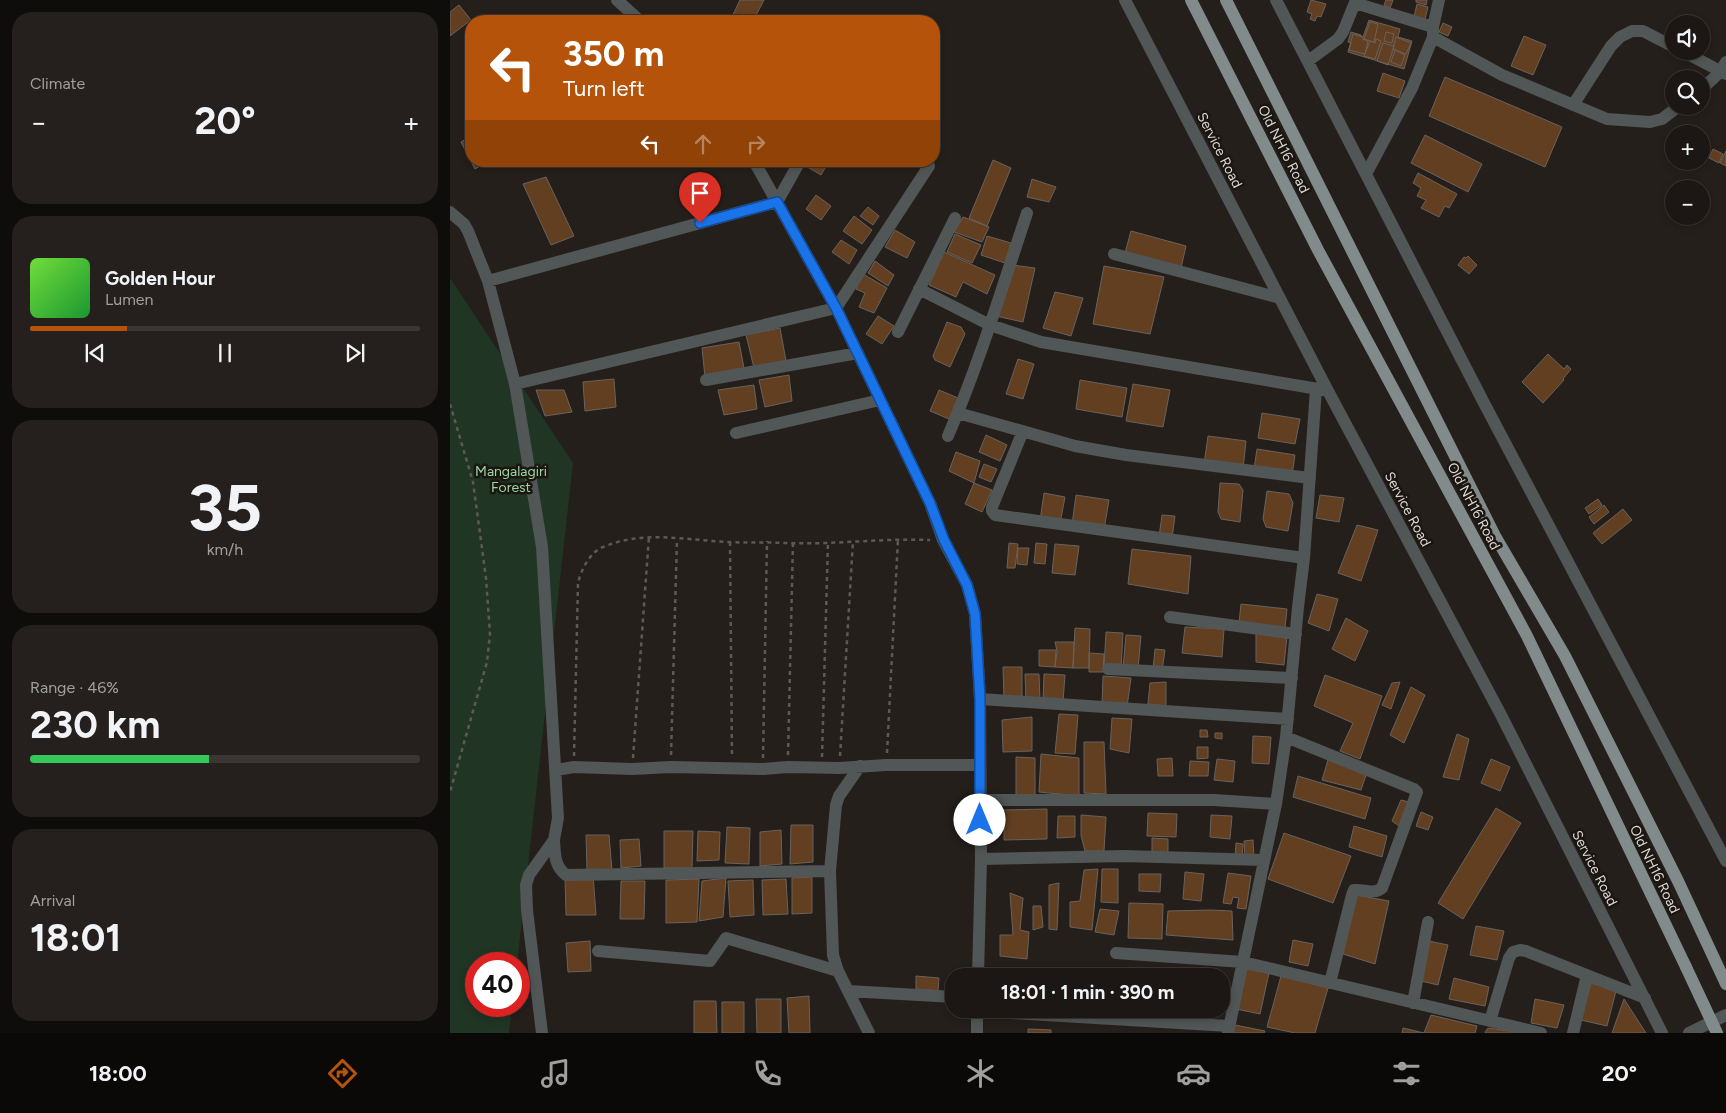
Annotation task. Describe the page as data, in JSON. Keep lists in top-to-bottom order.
{
  "streets": {
    "main road": ["Old NH16 Road"],
    "street": ["Service Road"]
  },
  "parks": ["Mangalagiri Forest"],
  "page": {
    "tile": [
      "Climate",
      ["35", "km/h"],
      ["Range · 46%", "230 km"],
      ["Arrival", "18:01"]
    ],
    "map_buttons": ["+", "−"],
    "turn": ["350 m", "Turn left"],
    "heat": ["−", "20°", "+"],
    "song": ["Golden Hour", "Lumen"],
    "limit": "40",
    "trip": "18:01 · 1 min · 390 m",
    "tabs": ["18:00", "20°"]
  }
}
